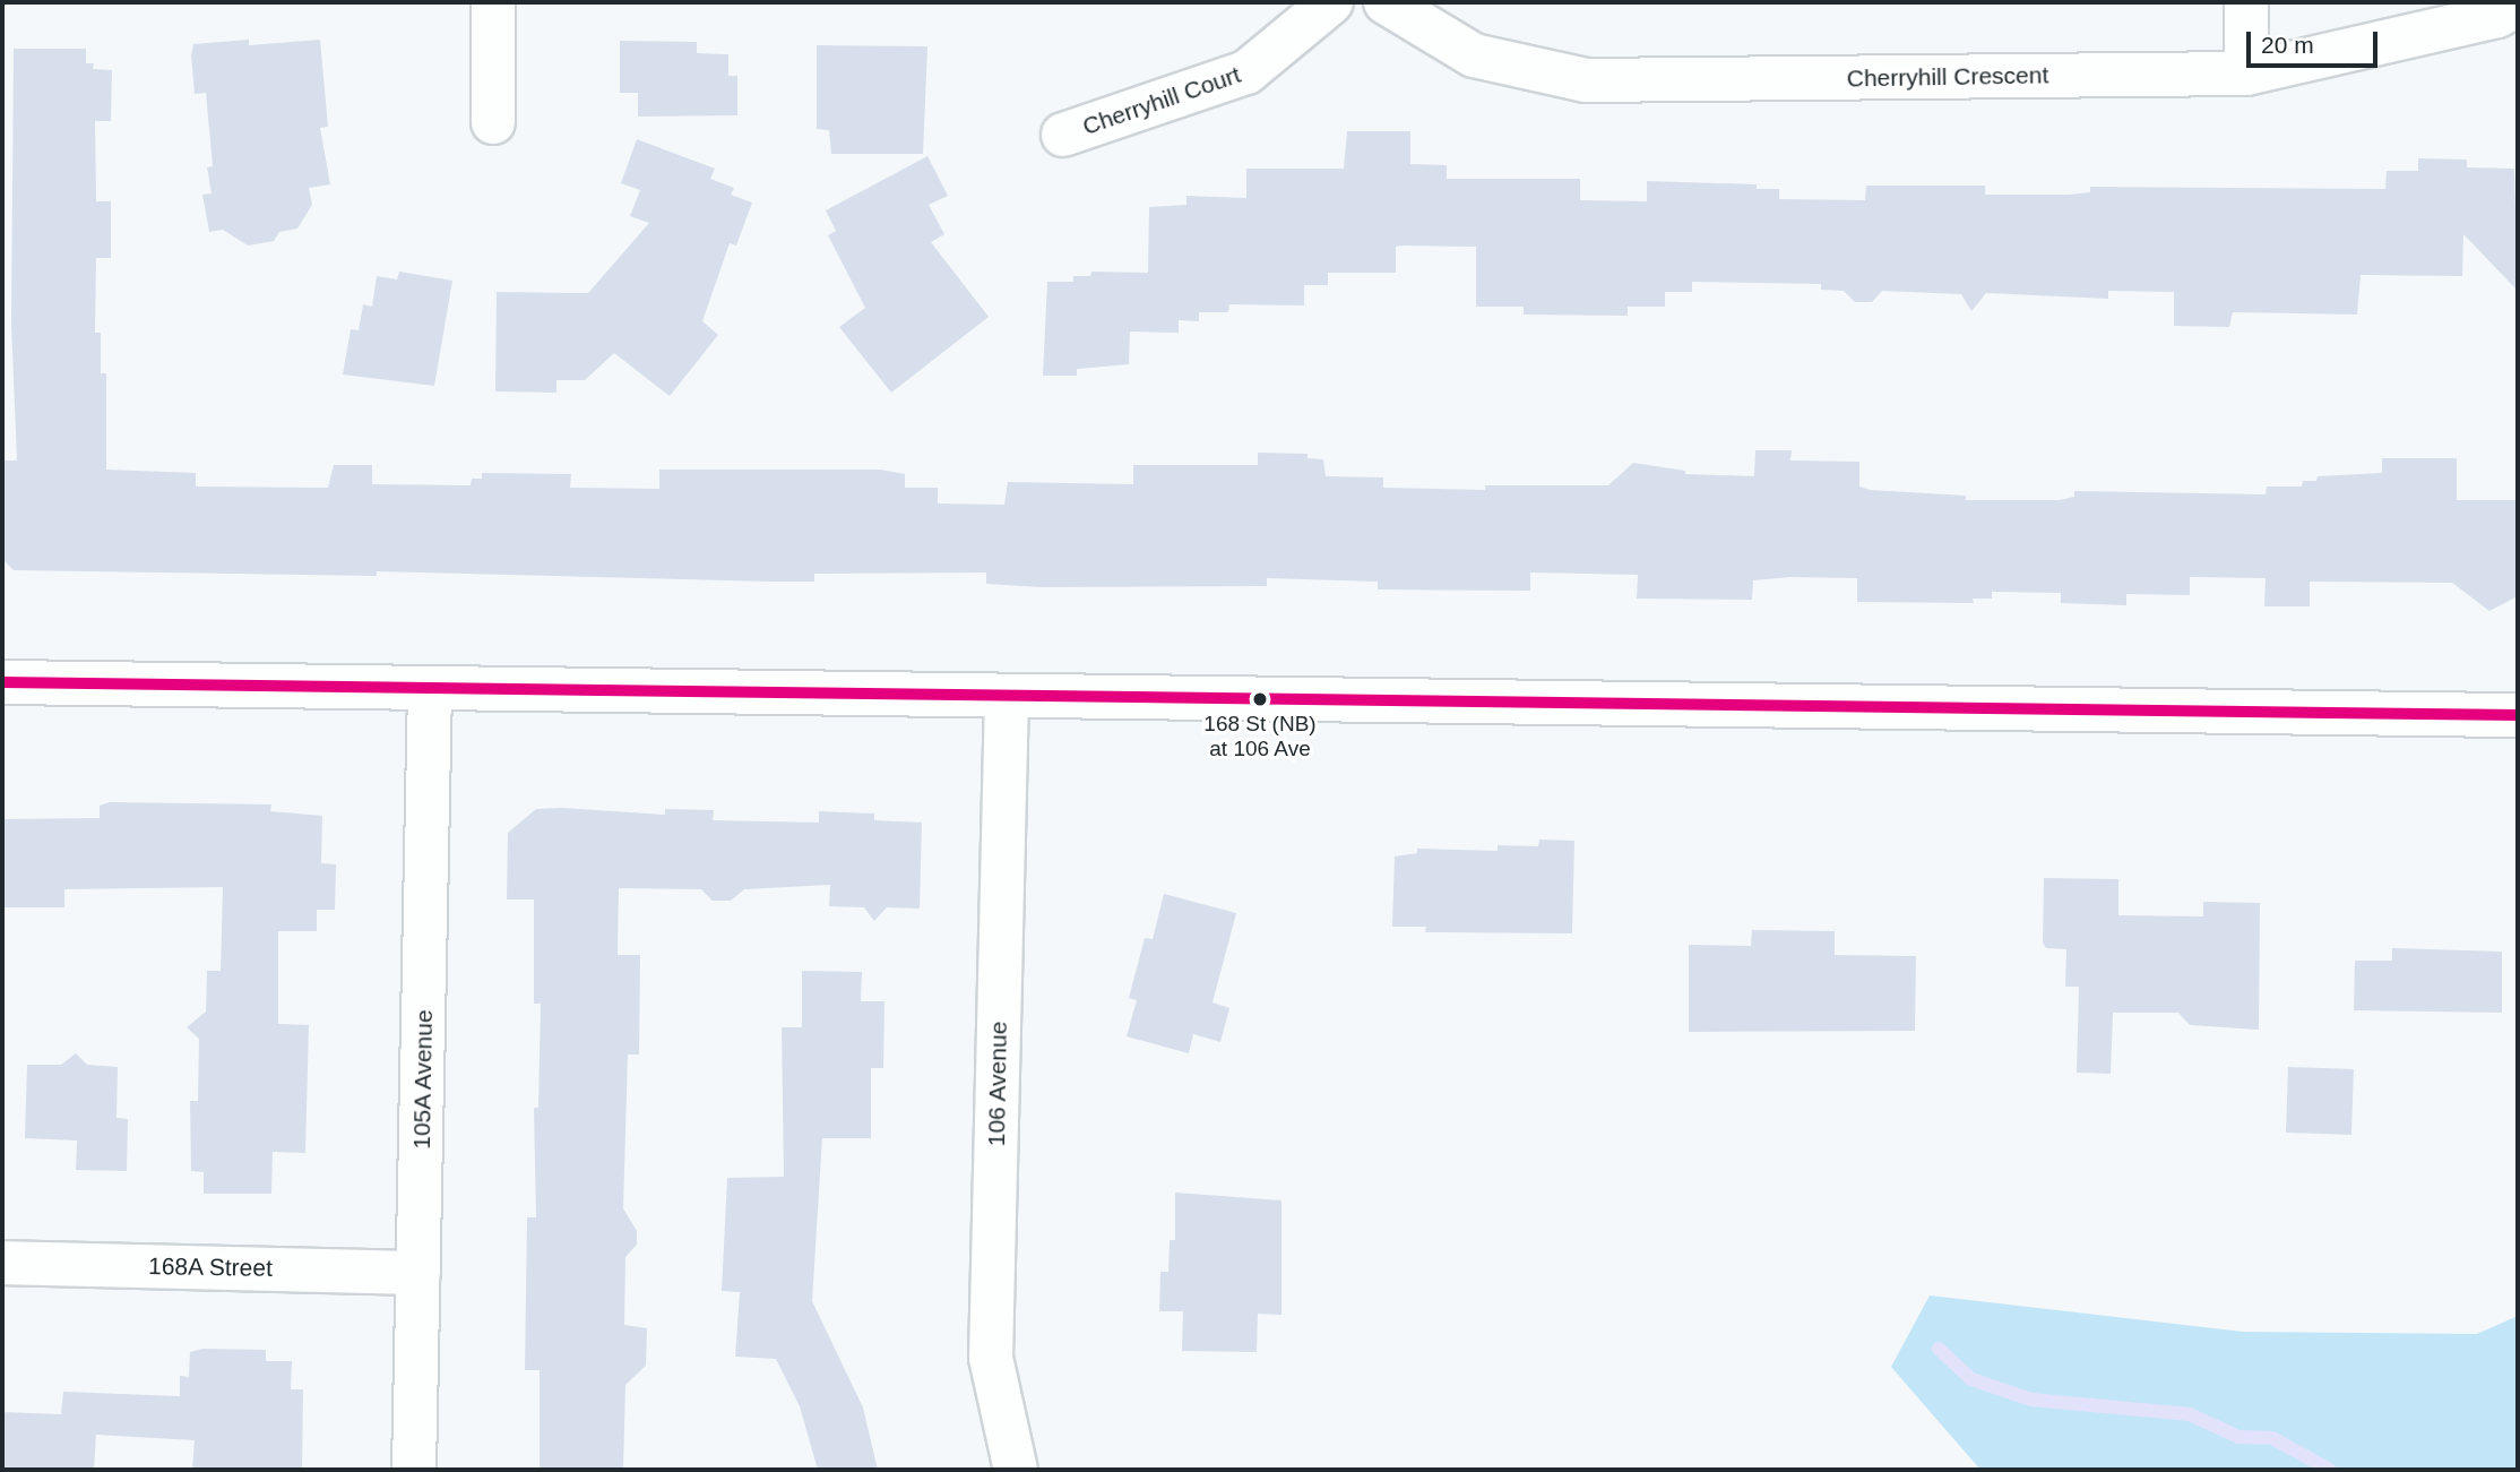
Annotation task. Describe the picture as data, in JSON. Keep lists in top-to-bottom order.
{
  "streets": {
    "street": [
      "Cherryhill Crescent",
      "Cherryhill Court",
      "105A Avenue",
      "106 Avenue",
      "168A Street"
    ]
  },
  "crossings": [
    ["105A Avenue", "168A Street"]
  ],
  "places": ["168 St (NB) at 106 Ave"],
  "scale_bar": "20 m"
}
